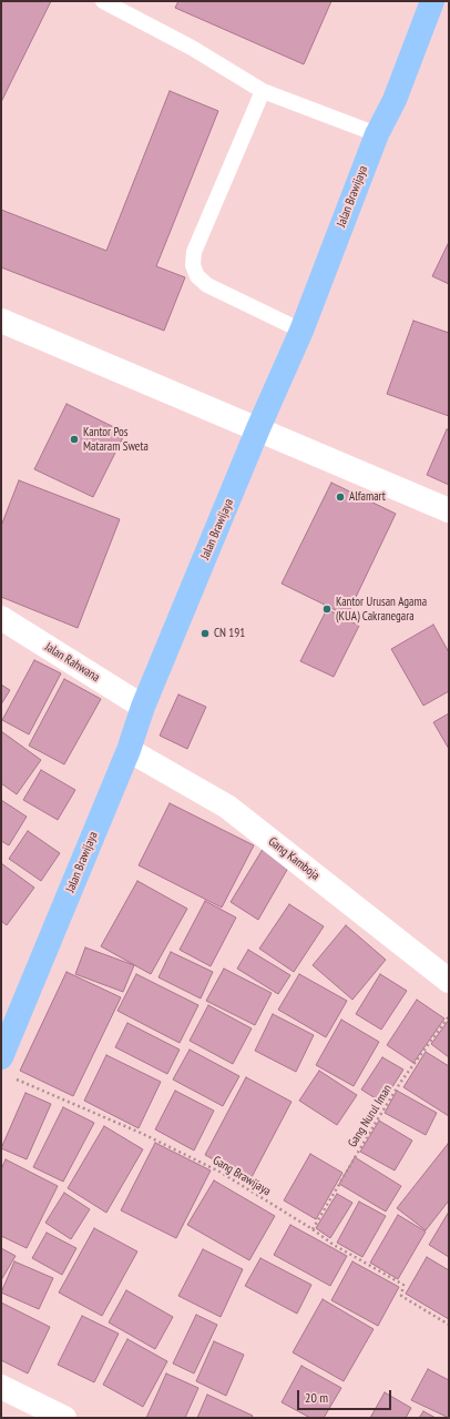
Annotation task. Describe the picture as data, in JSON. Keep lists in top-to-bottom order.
{
  "streets": {
    "main road": ["Jalan Brawijaya"],
    "street": ["Jalan Rahwana", "Gang Kamboja"],
    "path": ["Gang Nurul Iman", "Gang Brawijaya"]
  },
  "crossings": [
    ["Jalan Brawijaya", "Jalan Rahwana"],
    ["Jalan Brawijaya", "Gang Kamboja"],
    ["Jalan Brawijaya", "Gang Brawijaya"],
    ["Gang Nurul Iman", "Gang Brawijaya"]
  ],
  "places": [
    "Kantor Pos Mataram Sweta",
    "Alfamart",
    "Kantor Urusan Agama (KUA) Cakranegara",
    "CN 191"
  ],
  "scale_bar": "20 m"
}
